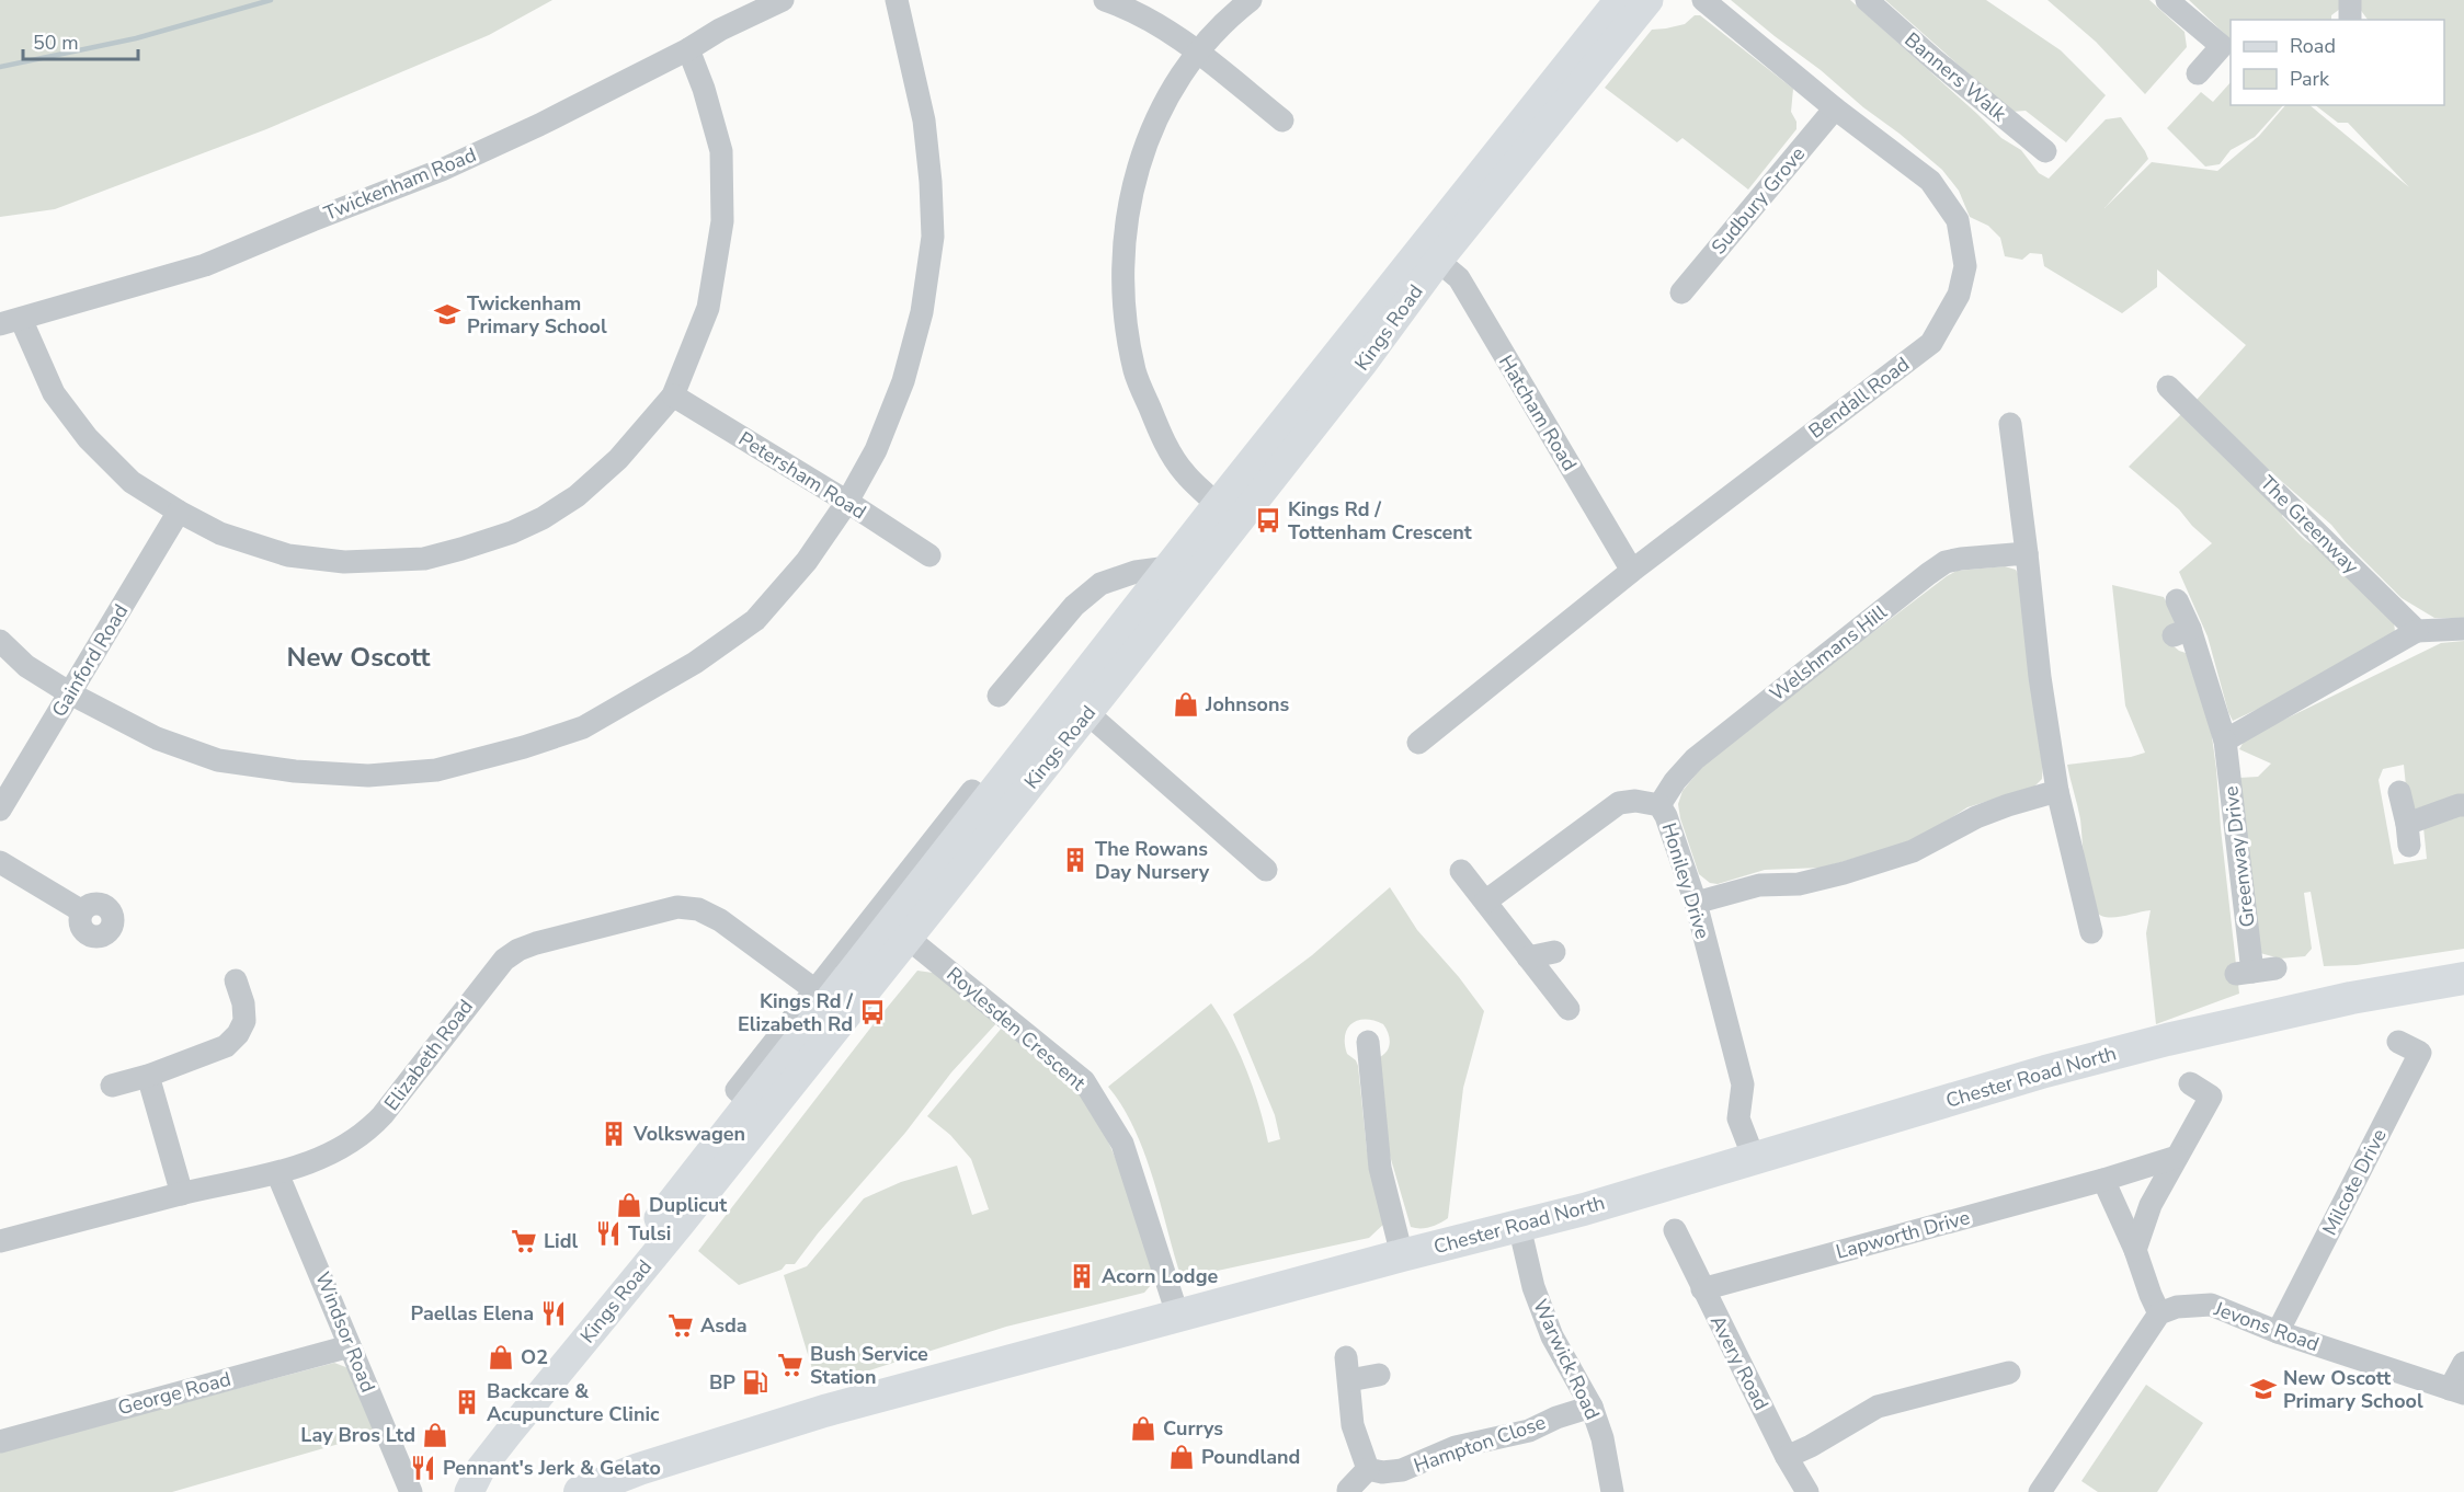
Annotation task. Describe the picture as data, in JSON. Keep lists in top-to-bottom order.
{
  "streets": {
    "highway": ["Chester Road North"],
    "main road": ["Kings Road"],
    "street": [
      "Banners Walk",
      "Twickenham Road",
      "Sudbury Grove",
      "Bendall Road",
      "Hatcham Road",
      "Petersham Road",
      "The Greenway",
      "Welshmans Hill",
      "Gainford Road",
      "Greenway Drive",
      "Honiley Drive",
      "Roylesden Crescent",
      "Elizabeth Road",
      "Milcote Drive",
      "Lapworth Drive",
      "Jevons Road",
      "Windsor Road",
      "Warwick Road",
      "Avery Road",
      "George Road",
      "Hampton Close"
    ]
  },
  "crossings": [
    ["Sudbury Grove", "Bendall Road"],
    ["Kings Road", "Hatcham Road"],
    ["Kings Road", "Roylesden Crescent"],
    ["Kings Road", "Elizabeth Road"],
    ["Bendall Road", "Hatcham Road"],
    ["Welshmans Hill", "Honiley Drive"],
    ["Honiley Drive", "Chester Road North"],
    ["Roylesden Crescent", "Chester Road North"],
    ["Elizabeth Road", "Windsor Road"],
    ["Chester Road North", "Warwick Road"],
    ["Milcote Drive", "Jevons Road"],
    ["Lapworth Drive", "Avery Road"],
    ["Windsor Road", "George Road"],
    ["Warwick Road", "Hampton Close"]
  ],
  "districts": ["New Oscott"],
  "places": {
    "school or university": ["Twickenham Primary School", "New Oscott Primary School"],
    "bus stop": ["Kings Rd / Tottenham Crescent", "Kings Rd / Elizabeth Rd"],
    "shop": [
      "Johnsons",
      "Duplicut",
      "O2",
      "Currys",
      "Lay Bros Ltd",
      "Poundland"
    ],
    "building": [
      "The Rowans Day Nursery",
      "Volkswagen",
      "Acorn Lodge",
      "Backcare & Acupuncture Clinic"
    ],
    "restaurant": ["Tulsi", "Paellas Elena", "Pennant's Jerk & Gelato"],
    "supermarket": ["Lidl", "Asda", "Bush Service Station"],
    "fuel station": ["BP"]
  },
  "legend": ["Road", "Park"],
  "scale_bar": "50 m"
}
